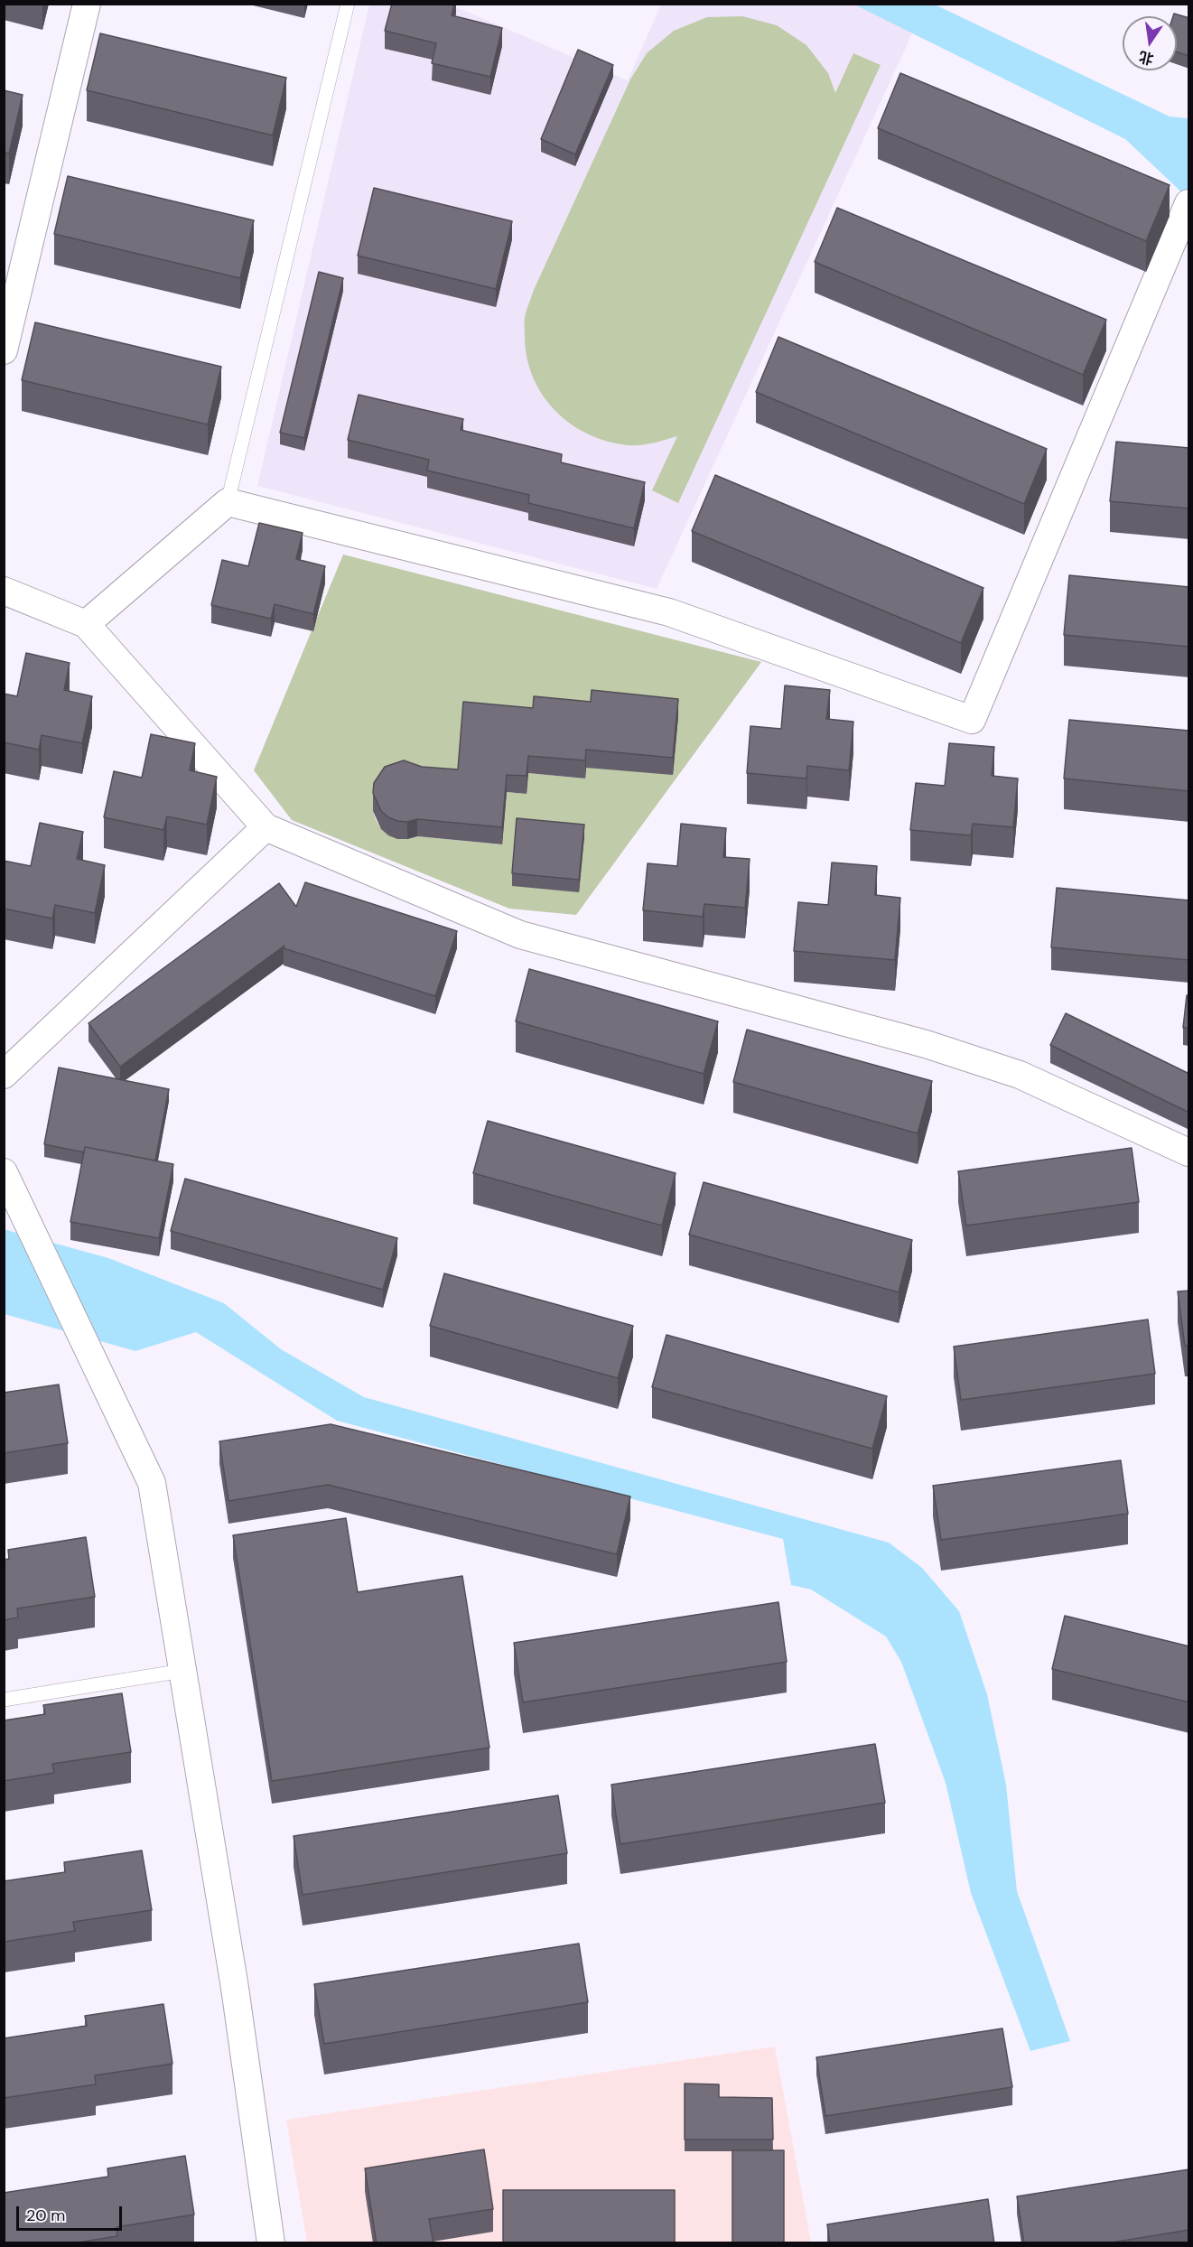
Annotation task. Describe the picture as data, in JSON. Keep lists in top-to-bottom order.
{
  "scale_bar": "20 m",
  "north": "bottom"
}
